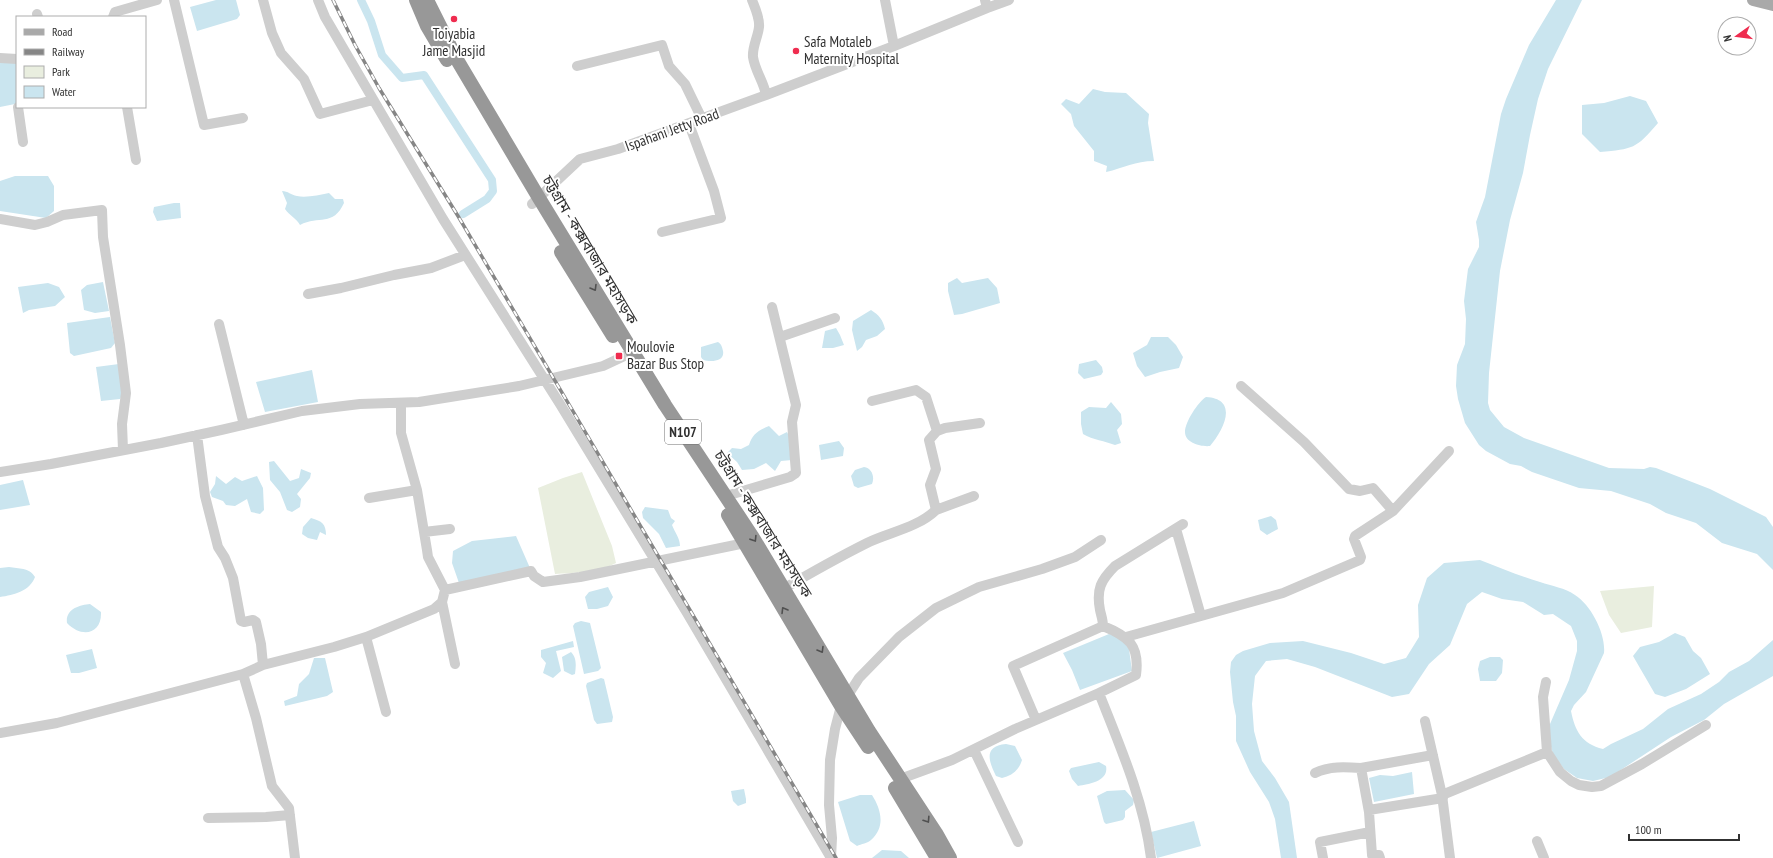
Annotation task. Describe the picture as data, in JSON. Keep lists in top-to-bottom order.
{
  "streets": {
    "highway": ["চট্টগ্রাম - কক্সবাজার মহাসড়ক", "N107"],
    "street": ["Ispahani Jetty Road"]
  },
  "crossings": [
    ["Ispahani Jetty Road", "চট্টগ্রাম - কক্সবাজার মহাসড়ক"]
  ],
  "places": {
    "other": ["Toiyabia Jame Masjid", "Safa Motaleb Maternity Hospital"],
    "transit": ["Moulovie Bazar Bus Stop"]
  },
  "legend": [
    "Road",
    "Railway",
    "Park",
    "Water"
  ],
  "scale_bar": "100 m",
  "north": "left"
}
